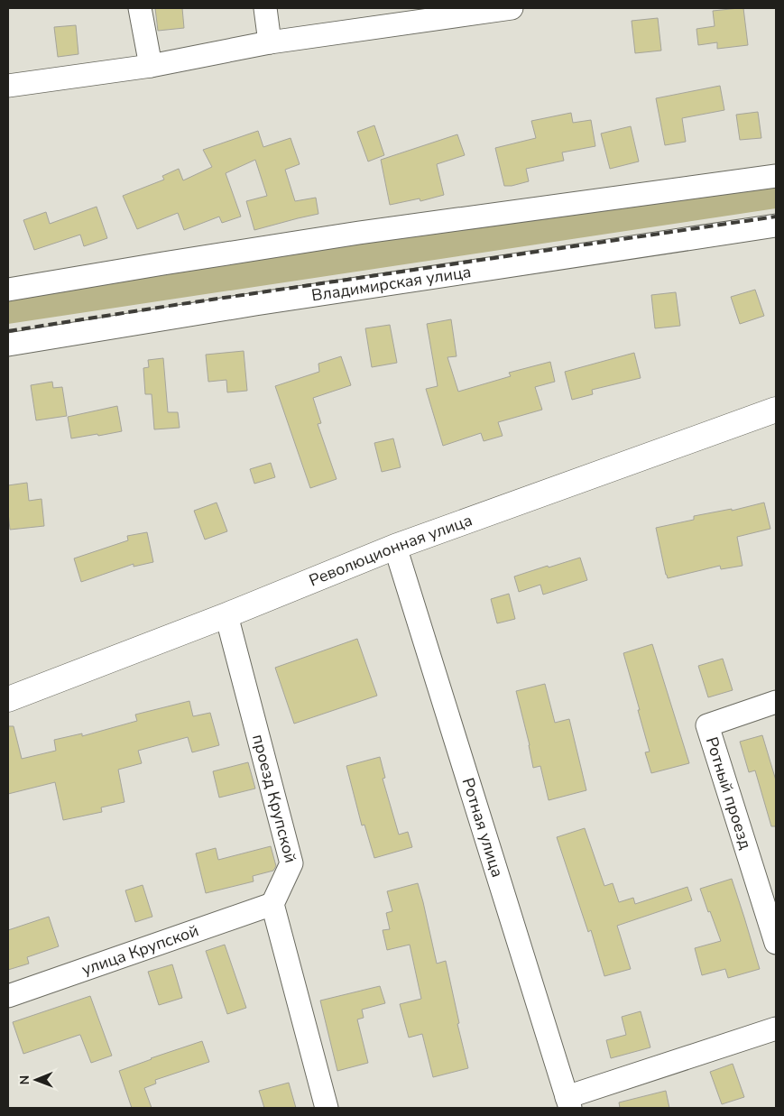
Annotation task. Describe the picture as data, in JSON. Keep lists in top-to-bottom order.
{
  "streets": {
    "street": [
      "Владимирская улица",
      "Революционная улица",
      "Ротный проезд",
      "проезд Крупской",
      "Ротная улица",
      "улица Крупской"
    ]
  },
  "crossings": [
    ["Революционная улица", "проезд Крупской"],
    ["Революционная улица", "Ротная улица"],
    ["проезд Крупской", "улица Крупской"]
  ],
  "north": "left"
}
